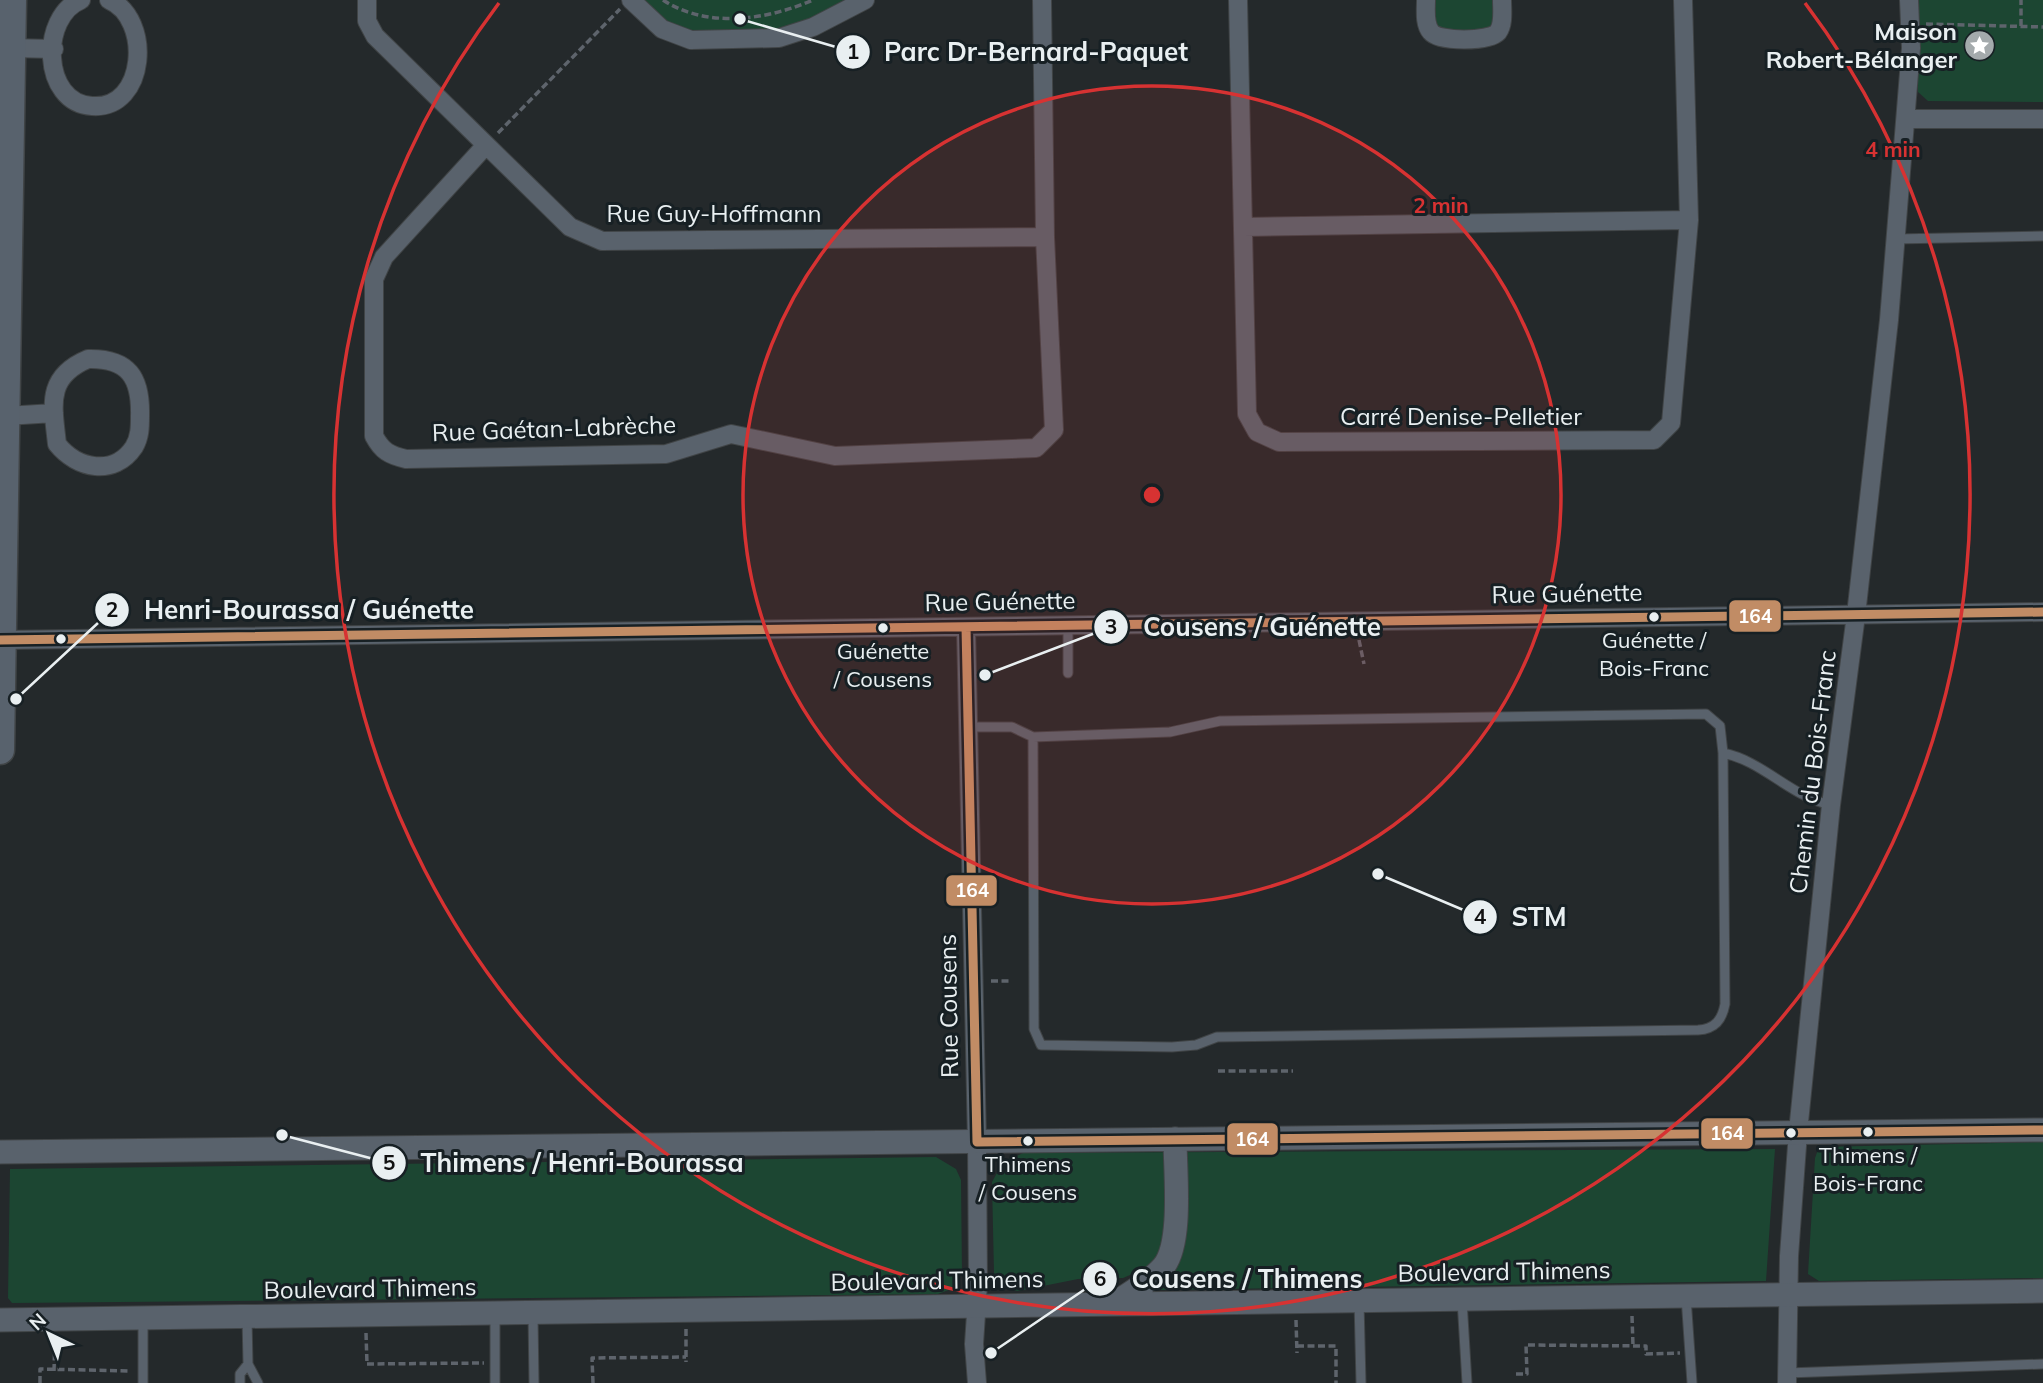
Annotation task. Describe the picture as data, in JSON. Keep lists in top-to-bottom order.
{
  "streets": {
    "street": [
      "Rue Guy-Hoffmann",
      "Carré Denise-Pelletier",
      "Rue Gaétan-Labrèche",
      "Rue Guénette",
      "Chemin du Bois-Franc",
      "Rue Cousens",
      "Boulevard Thimens"
    ]
  },
  "crossings": [
    ["Rue Guy-Hoffmann", "Rue Gaétan-Labrèche"],
    ["Rue Guénette", "Chemin du Bois-Franc"],
    ["Rue Guénette", "Rue Cousens"],
    ["Chemin du Bois-Franc", "Boulevard Thimens"],
    ["Rue Cousens", "Boulevard Thimens"]
  ],
  "places": {
    "other": [
      "Parc Dr-Bernard-Paquet",
      "Guénette / Bois-Franc",
      "Guénette / Cousens",
      "Cousens / Guénette",
      "Henri-Bourassa / Guénette",
      "STM",
      "Thimens / Bois-Franc",
      "Thimens / Henri-Bourassa",
      "Thimens / Cousens",
      "Cousens / Thimens"
    ],
    "place": ["Maison Robert-Bélanger"]
  },
  "lines": ["transit line 164"],
  "north": "top left",
  "rings": ["4 min", "2 min"]
}
